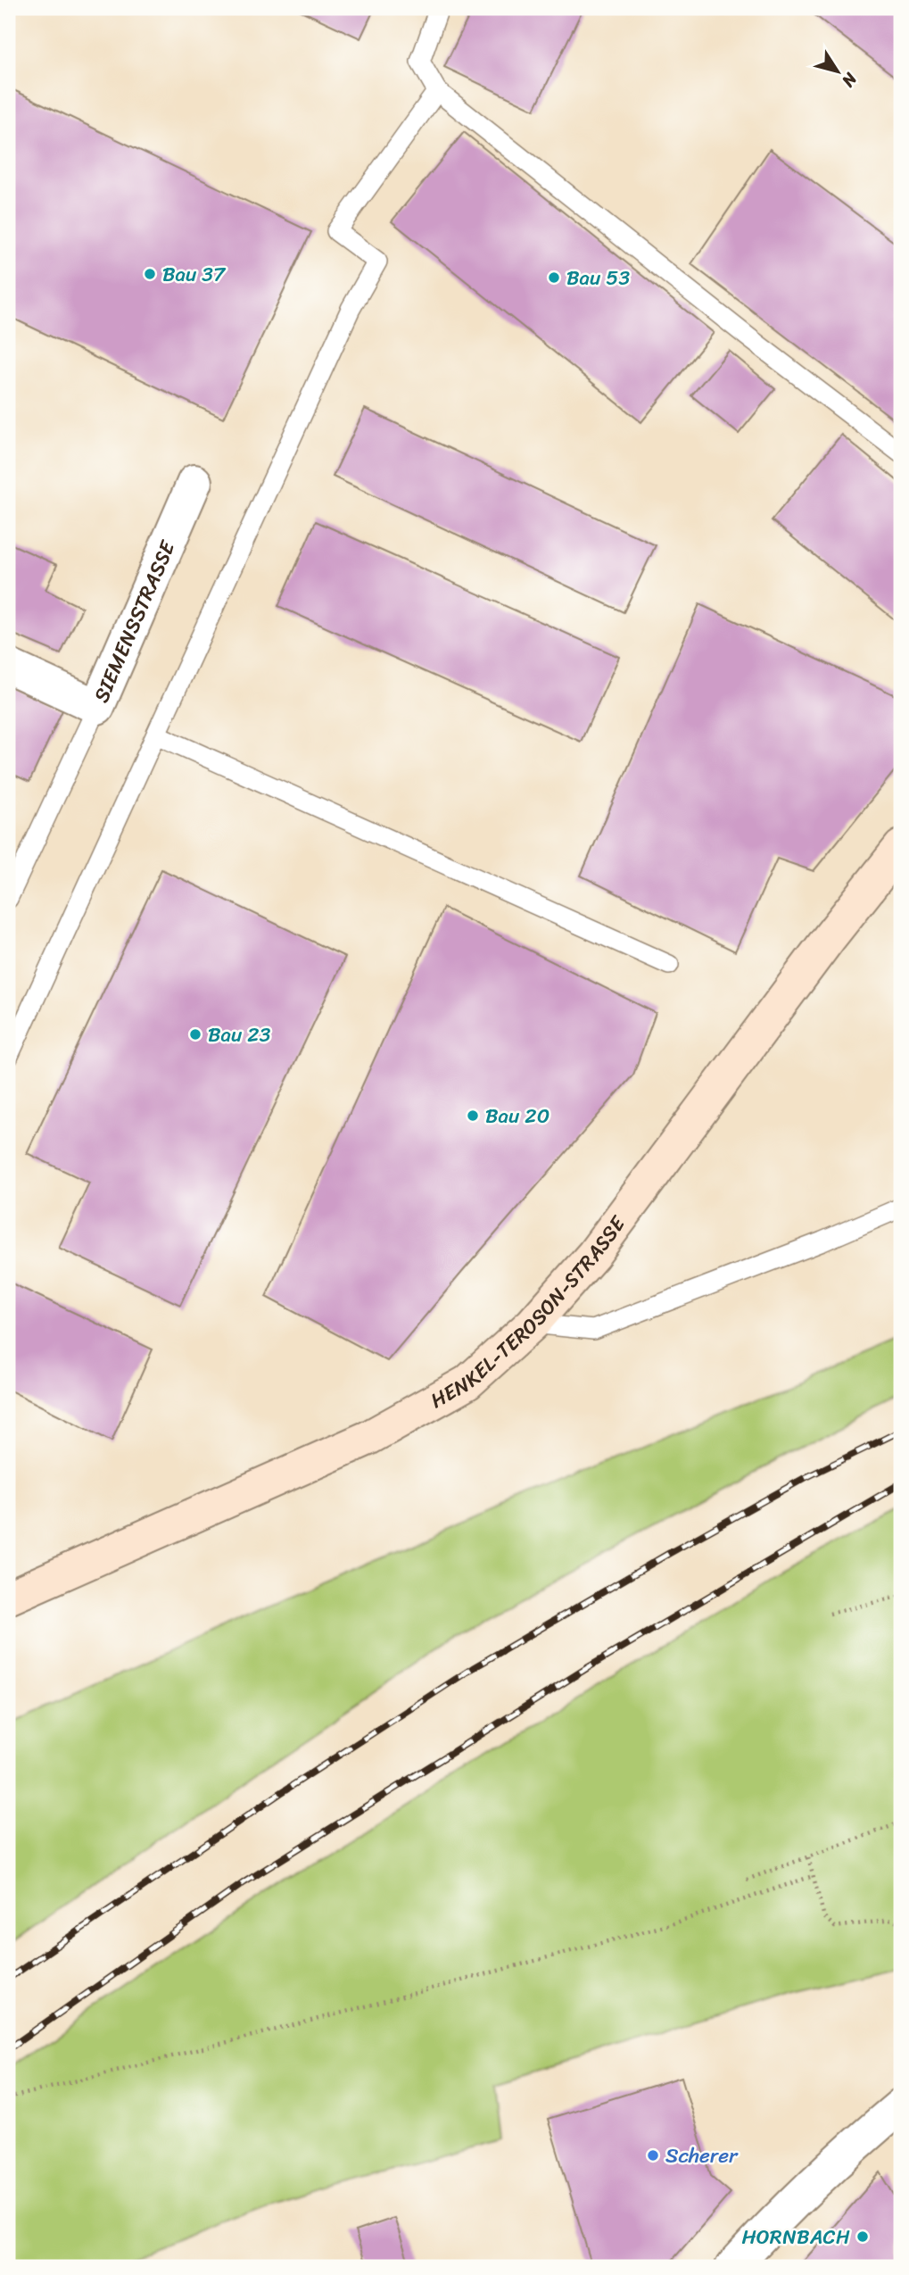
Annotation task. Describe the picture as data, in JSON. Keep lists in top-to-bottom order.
{
  "streets": {
    "street": ["SIEMENSSTRASSE", "HENKEL-TEROSON-STRASSE"]
  },
  "places": [
    "Bau 37",
    "Bau 53",
    "Bau 23",
    "Bau 20",
    "Scherer",
    "HORNBACH"
  ],
  "north": "bottom right"
}
